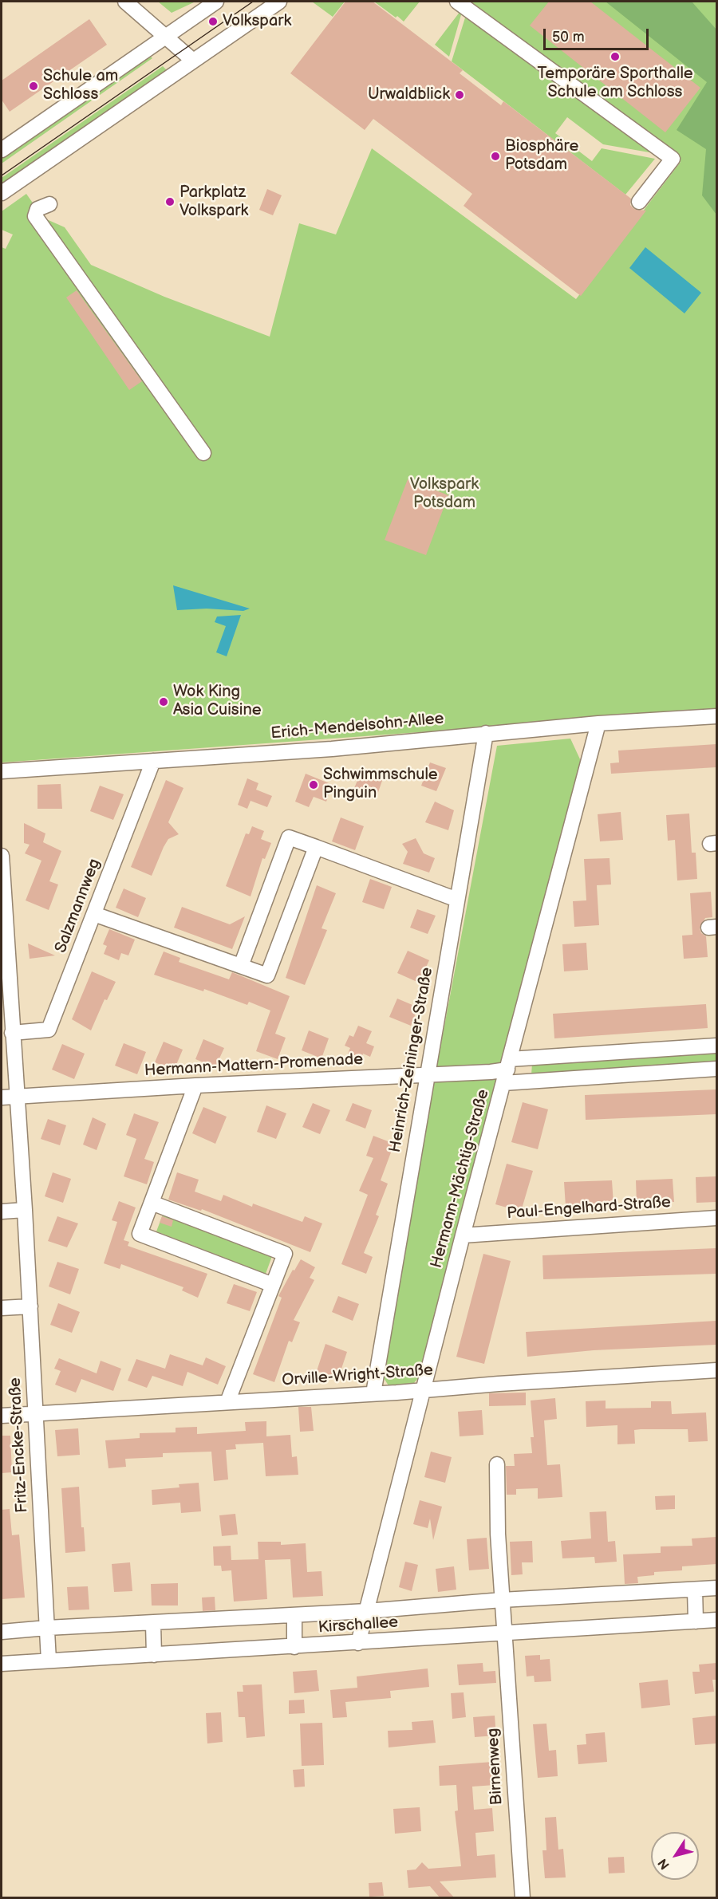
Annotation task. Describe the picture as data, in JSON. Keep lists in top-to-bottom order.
{
  "streets": {
    "street": [
      "Erich-Mendelsohn-Allee",
      "Salzmannweg",
      "Heinrich-Zeininger-Straße",
      "Hermann-Mattern-Promenade",
      "Hermann-Mächtig-Straße",
      "Paul-Engelhard-Straße",
      "Orville-Wright-Straße",
      "Fritz-Encke-Straße",
      "Kirschallee",
      "Birnenweg"
    ]
  },
  "crossings": [
    ["Erich-Mendelsohn-Allee", "Salzmannweg"],
    ["Erich-Mendelsohn-Allee", "Heinrich-Zeininger-Straße"],
    ["Erich-Mendelsohn-Allee", "Hermann-Mächtig-Straße"],
    ["Salzmannweg", "Fritz-Encke-Straße"],
    ["Heinrich-Zeininger-Straße", "Hermann-Mattern-Promenade"],
    ["Heinrich-Zeininger-Straße", "Orville-Wright-Straße"],
    ["Hermann-Mattern-Promenade", "Hermann-Mächtig-Straße"],
    ["Hermann-Mattern-Promenade", "Fritz-Encke-Straße"],
    ["Hermann-Mächtig-Straße", "Paul-Engelhard-Straße"],
    ["Hermann-Mächtig-Straße", "Orville-Wright-Straße"],
    ["Hermann-Mächtig-Straße", "Kirschallee"],
    ["Orville-Wright-Straße", "Fritz-Encke-Straße"],
    ["Fritz-Encke-Straße", "Kirschallee"],
    ["Kirschallee", "Birnenweg"]
  ],
  "parks": ["Volkspark Potsdam"],
  "places": [
    "Volkspark",
    "Temporäre Sporthalle Schule am Schloss",
    "Schule am Schloss",
    "Urwaldblick",
    "Biosphäre Potsdam",
    "Parkplatz Volkspark",
    "Wok King Asia Cuisine",
    "Schwimmschule Pinguin"
  ],
  "scale_bar": "50 m",
  "north": "bottom left"
}
